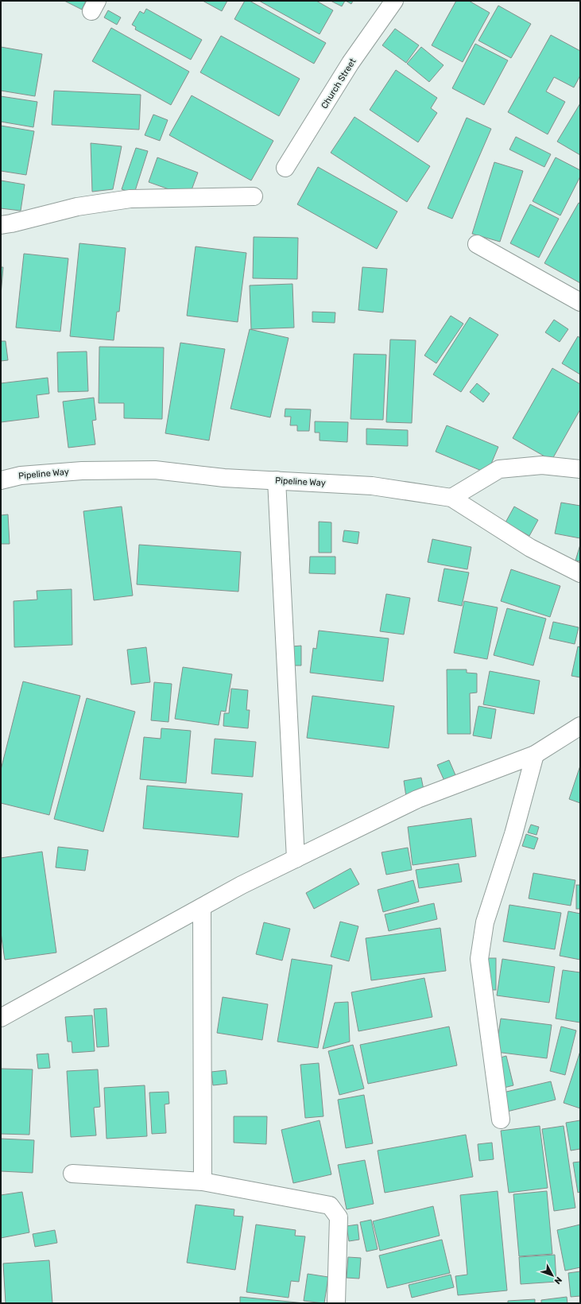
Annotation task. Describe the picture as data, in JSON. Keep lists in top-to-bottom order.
{
  "streets": {
    "street": ["Church Street", "Pipeline Way"]
  },
  "north": "bottom right"
}
